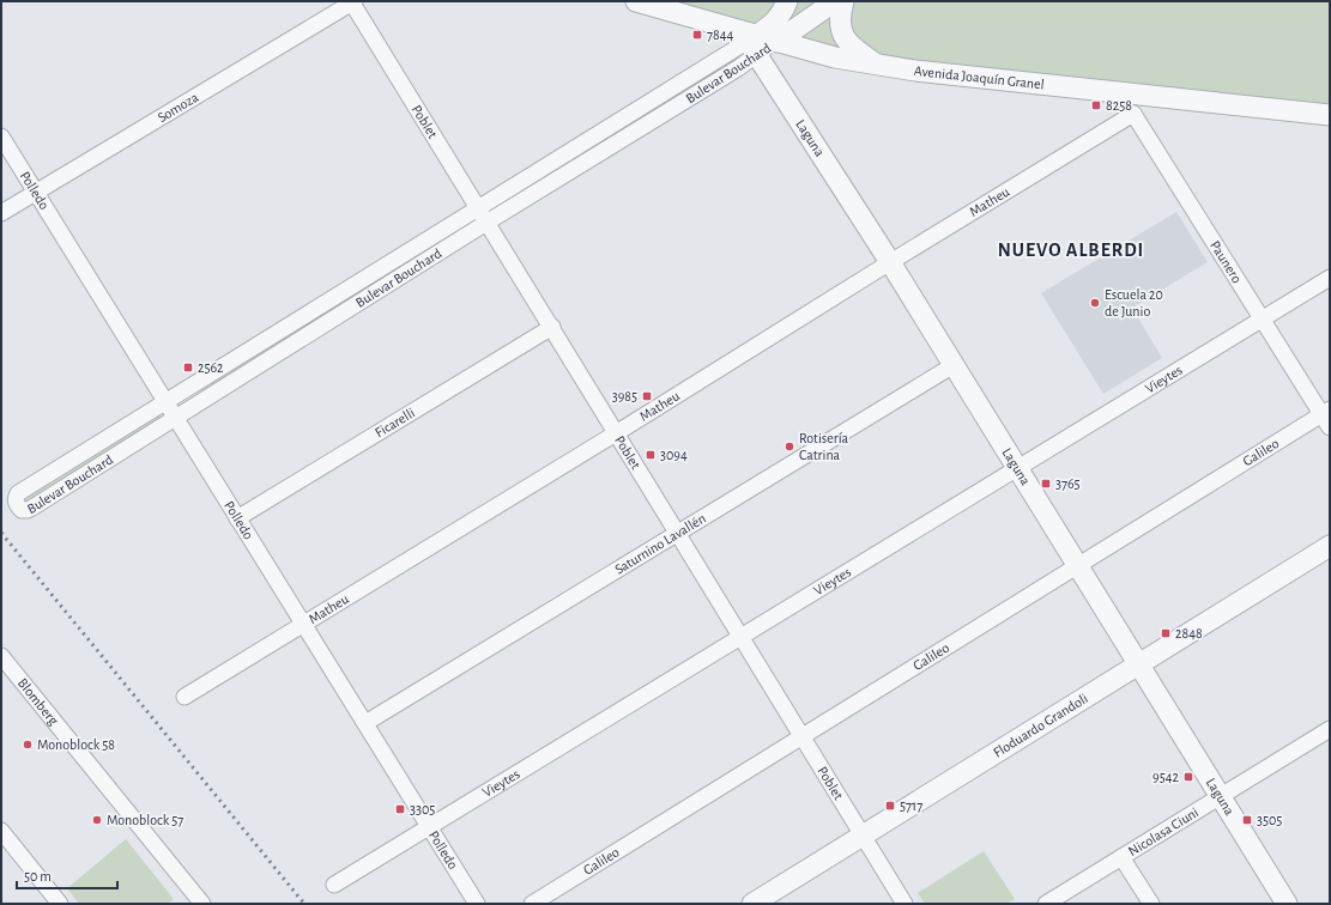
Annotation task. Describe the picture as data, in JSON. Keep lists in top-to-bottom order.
{
  "streets": {
    "street": [
      "Bulevar Bouchard",
      "Avenida Joaquín Granel",
      "Somoza",
      "Poblet",
      "Laguna",
      "Polledo",
      "Matheu",
      "Paunero",
      "Vieytes",
      "Ficarelli",
      "Galileo",
      "Saturnino Lavallén",
      "Blomberg",
      "Floduardo Grandoli",
      "Nicolasa Ciuni"
    ]
  },
  "crossings": [
    ["Bulevar Bouchard", "Avenida Joaquín Granel"],
    ["Bulevar Bouchard", "Poblet"],
    ["Bulevar Bouchard", "Laguna"],
    ["Bulevar Bouchard", "Polledo"],
    ["Avenida Joaquín Granel", "Laguna"],
    ["Avenida Joaquín Granel", "Matheu"],
    ["Avenida Joaquín Granel", "Paunero"],
    ["Somoza", "Poblet"],
    ["Somoza", "Polledo"],
    ["Poblet", "Matheu"],
    ["Poblet", "Vieytes"],
    ["Poblet", "Ficarelli"],
    ["Poblet", "Galileo"],
    ["Poblet", "Saturnino Lavallén"],
    ["Poblet", "Floduardo Grandoli"],
    ["Laguna", "Matheu"],
    ["Laguna", "Vieytes"],
    ["Laguna", "Galileo"],
    ["Laguna", "Saturnino Lavallén"],
    ["Laguna", "Floduardo Grandoli"],
    ["Laguna", "Nicolasa Ciuni"],
    ["Polledo", "Matheu"],
    ["Polledo", "Vieytes"],
    ["Polledo", "Ficarelli"],
    ["Polledo", "Saturnino Lavallén"],
    ["Matheu", "Paunero"],
    ["Paunero", "Vieytes"],
    ["Paunero", "Galileo"]
  ],
  "districts": ["NUEVO ALBERDI"],
  "places": {
    "transit": [
      "7844",
      "8258",
      "2562",
      "3985",
      "3094",
      "3765",
      "2848",
      "9542",
      "5717",
      "3305",
      "3505"
    ],
    "other": [
      "Escuela 20 de Junio",
      "Rotisería Catrina",
      "Monoblock 58",
      "Monoblock 57"
    ]
  },
  "scale_bar": "50 m"
}
